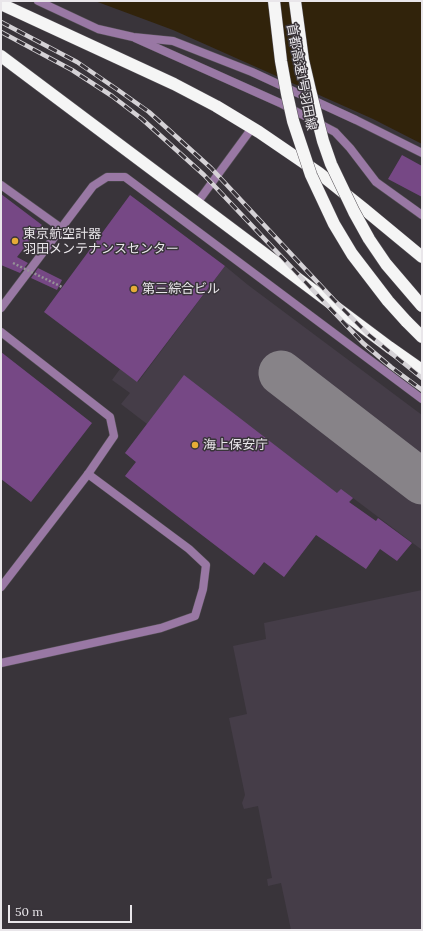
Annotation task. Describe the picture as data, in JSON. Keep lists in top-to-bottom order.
{
  "streets": {
    "highway": ["首都高速1号羽田線"]
  },
  "places": ["東京航空計器 羽田メンテナンスセンター", "第三綜合ビル", "海上保安庁"],
  "scale_bar": "50 m"
}
